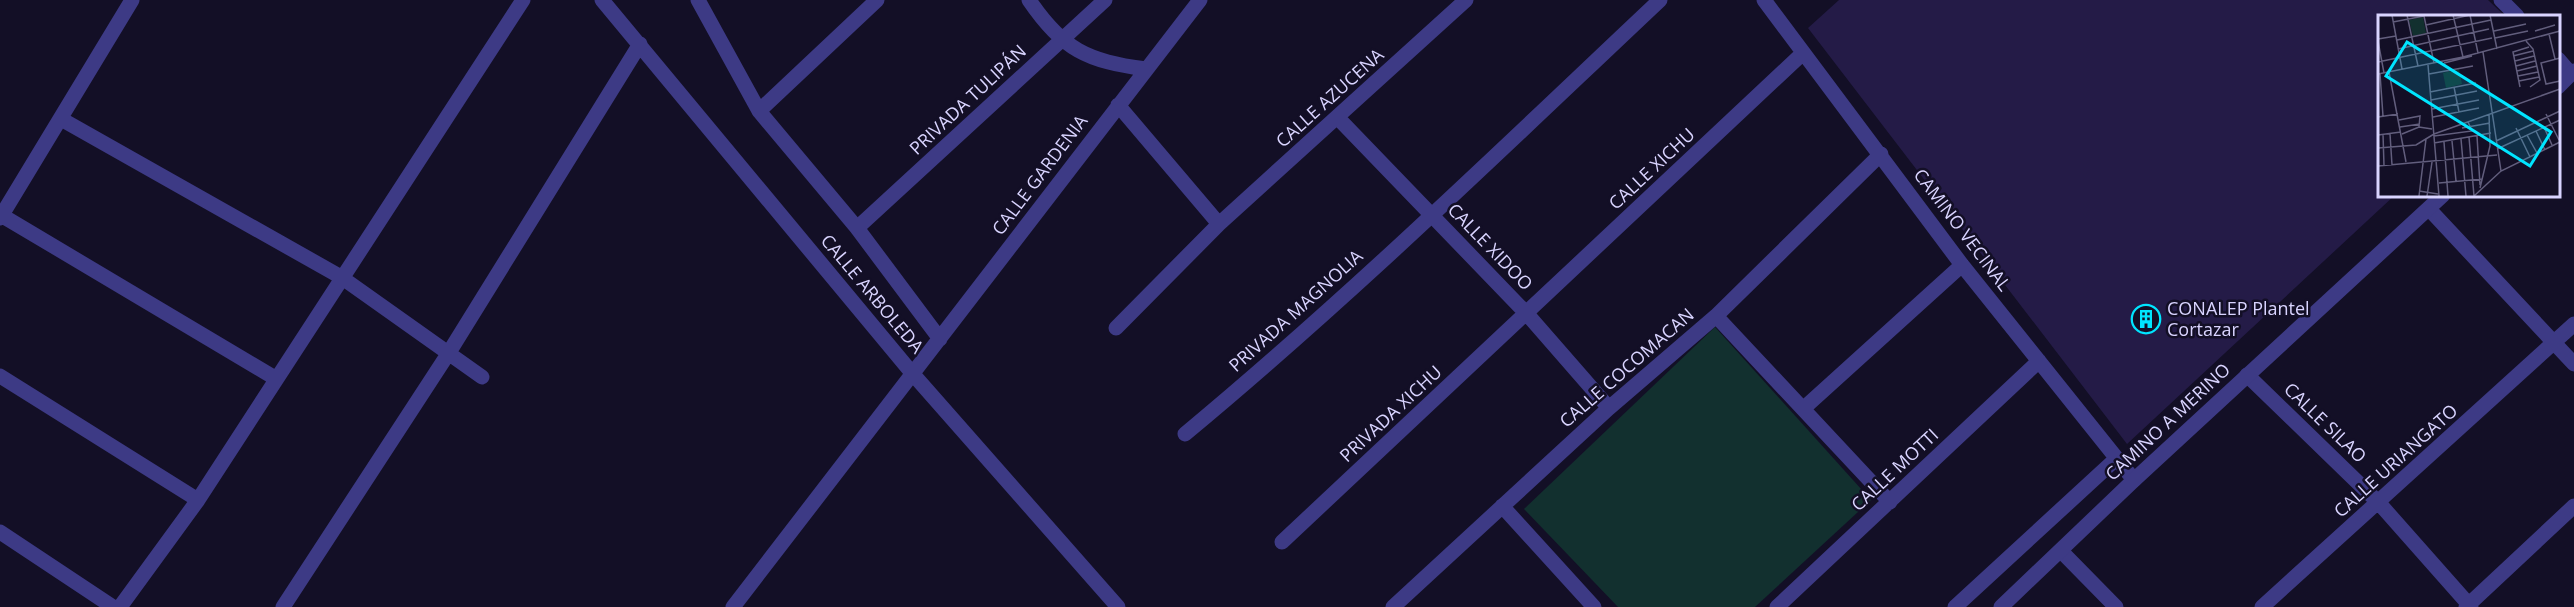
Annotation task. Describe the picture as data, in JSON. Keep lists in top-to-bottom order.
{
  "streets": {
    "street": [
      "CALLE AZUCENA",
      "PRIVADA TULIPÁN",
      "CALLE XICHU",
      "CALLE GARDENIA",
      "CAMINO VECINAL",
      "CALLE XIDOO",
      "CALLE ARBOLEDA",
      "PRIVADA MAGNOLIA",
      "CALLE COCOMACAN",
      "PRIVADA XICHU",
      "CAMINO A MERINO",
      "CALLE SILAO",
      "CALLE URIANGATO",
      "CALLE MOTTI"
    ]
  },
  "crossings": [
    ["CALLE AZUCENA", "CALLE XIDOO"],
    ["CALLE XICHU", "CAMINO VECINAL"],
    ["CALLE XICHU", "CALLE XIDOO"],
    ["CALLE XICHU", "PRIVADA XICHU"],
    ["CALLE GARDENIA", "CALLE ARBOLEDA"],
    ["CAMINO VECINAL", "CALLE COCOMACAN"],
    ["CAMINO VECINAL", "CAMINO A MERINO"],
    ["CAMINO VECINAL", "CALLE MOTTI"],
    ["CALLE XIDOO", "PRIVADA MAGNOLIA"],
    ["CALLE XIDOO", "CALLE COCOMACAN"],
    ["CALLE XIDOO", "PRIVADA XICHU"],
    ["CAMINO A MERINO", "CALLE SILAO"],
    ["CALLE SILAO", "CALLE URIANGATO"]
  ],
  "places": {
    "building": ["CONALEP Plantel Cortazar"]
  }
}
